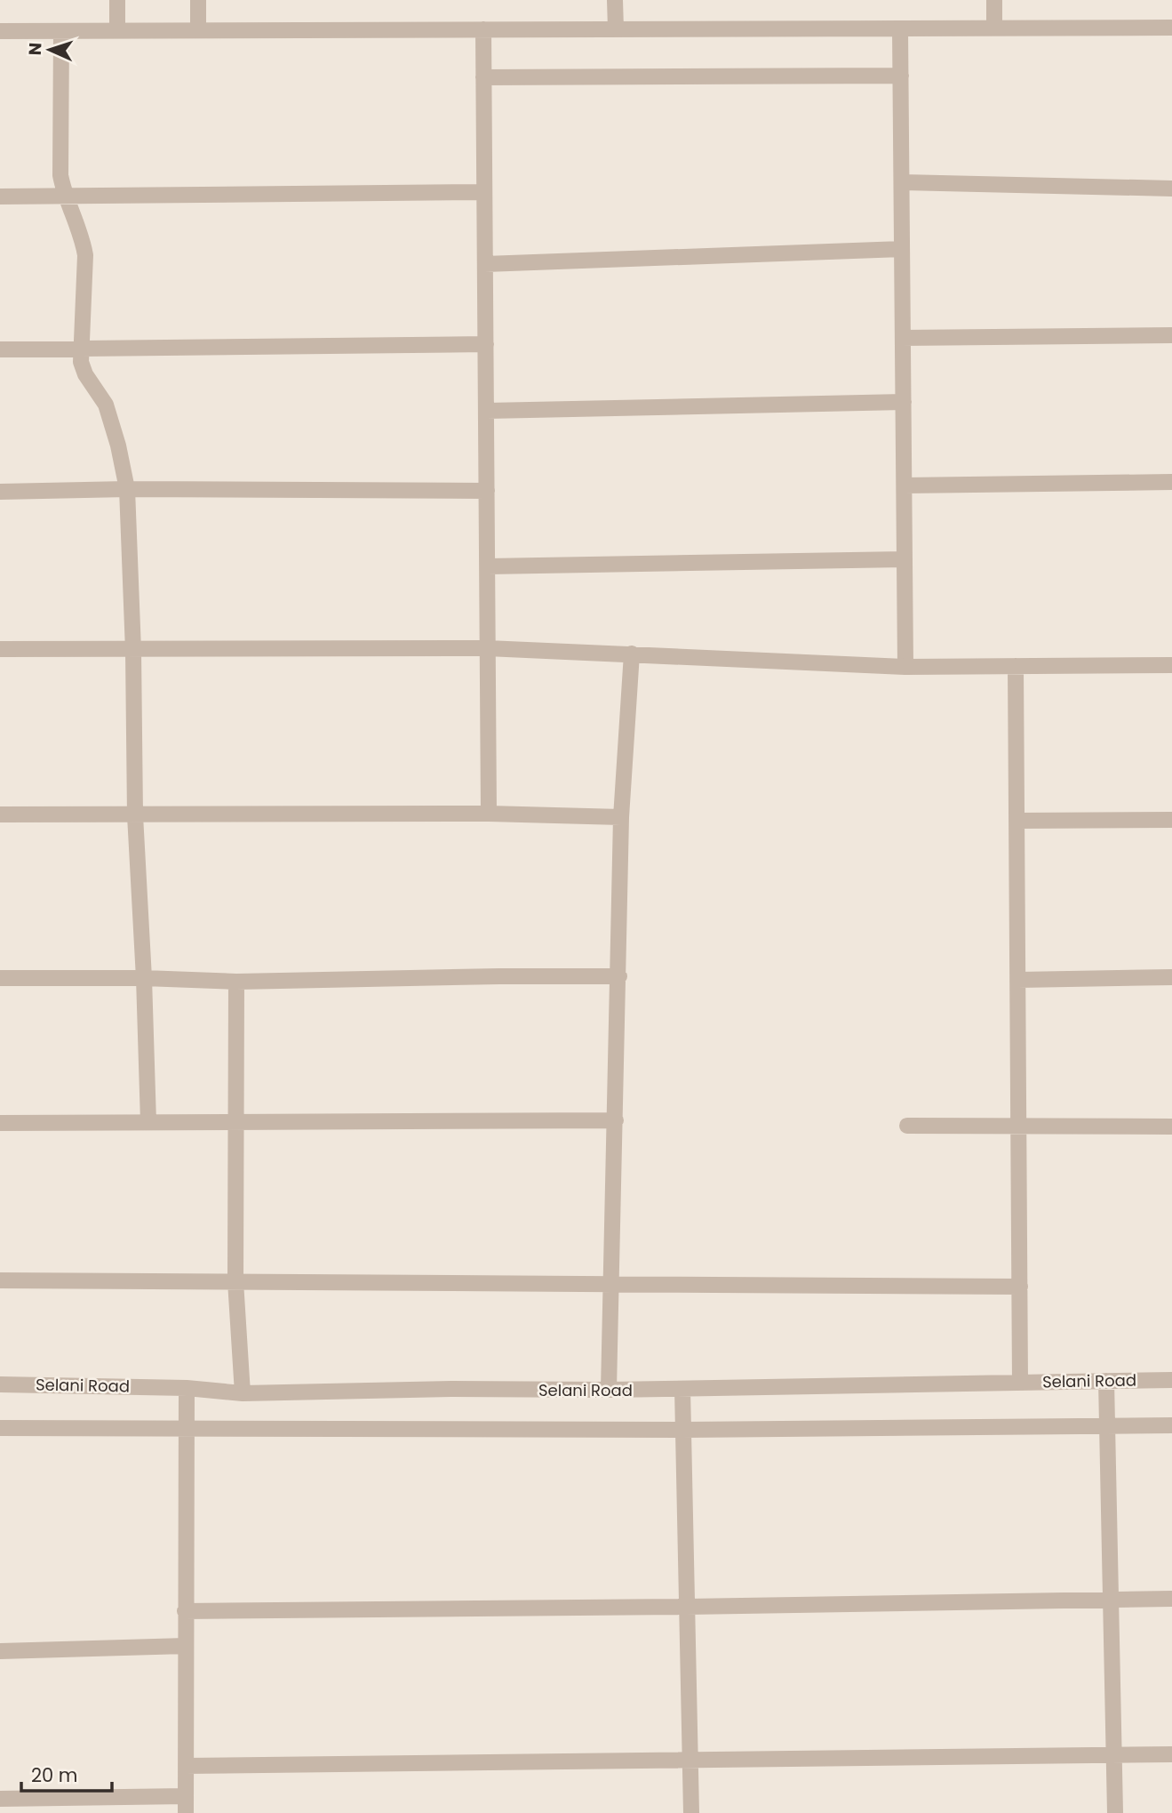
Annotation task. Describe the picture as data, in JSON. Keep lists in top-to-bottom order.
{
  "streets": {
    "street": ["Selani Road"]
  },
  "scale_bar": "20 m",
  "north": "left"
}
